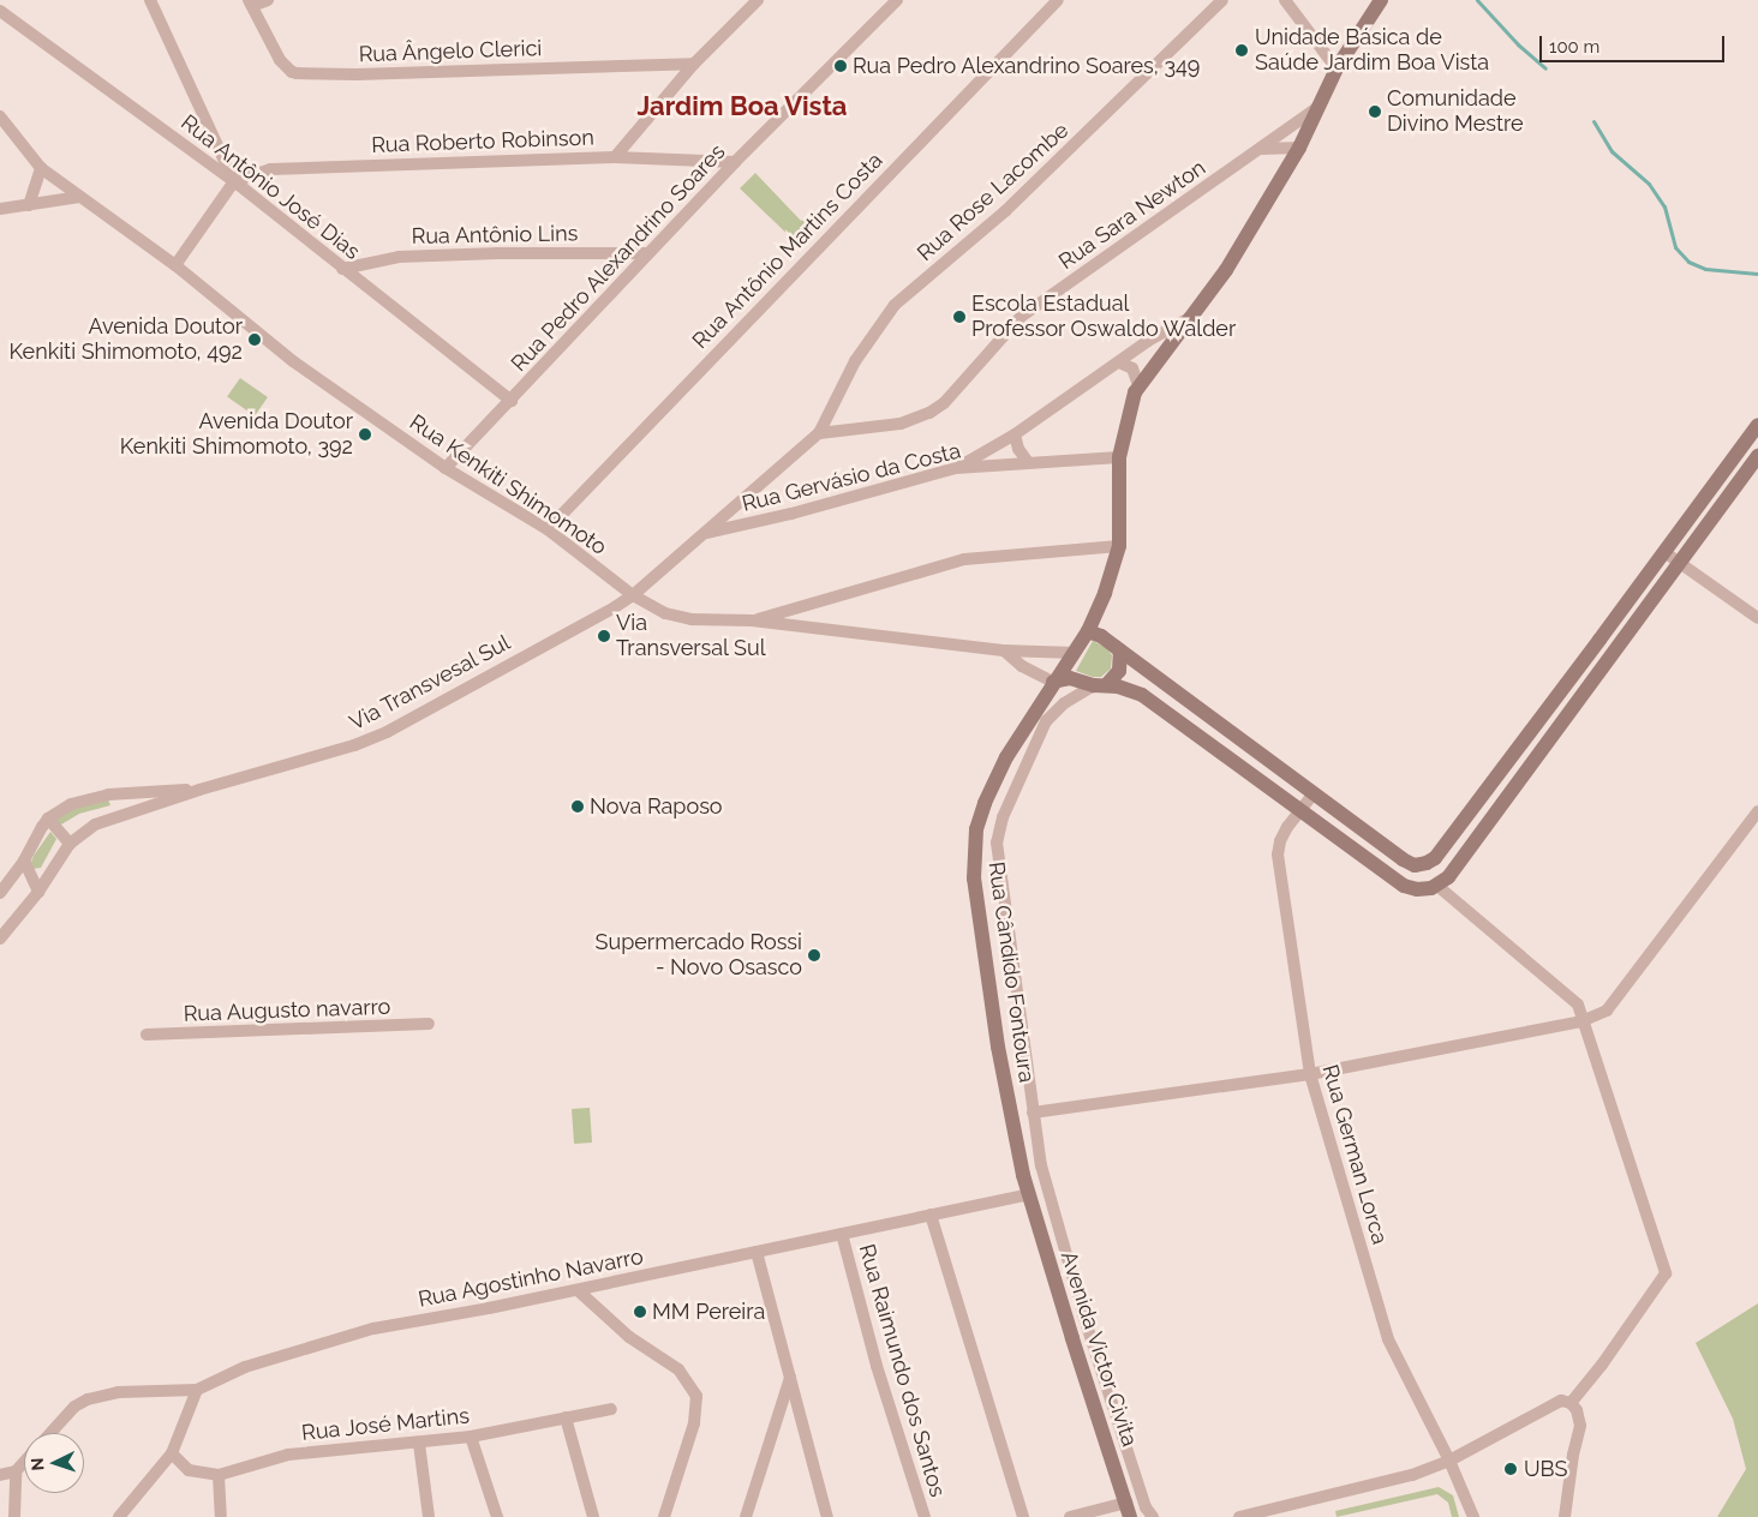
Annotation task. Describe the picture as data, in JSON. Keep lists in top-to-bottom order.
{
  "streets": {
    "street": [
      "Rua Ângelo Clerici",
      "Rua Roberto Robinson",
      "Rua Antônio José Dias",
      "Rua Rose Lacombe",
      "Rua Sara Newton",
      "Rua Antônio Lins",
      "Rua Antônio Martins Costa",
      "Rua Pedro Alexandrino Soares",
      "Rua Gervásio da Costa",
      "Rua Kenkiti Shimomoto",
      "Via Transvesal Sul",
      "Rua Cândido Fontoura",
      "Rua Augusto navarro",
      "Rua German Lorca",
      "Rua Agostinho Navarro",
      "Avenida Victor Civita",
      "Rua Raimundo dos Santos",
      "Rua José Martins"
    ]
  },
  "crossings": [
    ["Rua Roberto Robinson", "Rua Antônio José Dias"],
    ["Rua Roberto Robinson", "Rua Pedro Alexandrino Soares"],
    ["Rua Antônio José Dias", "Rua Antônio Lins"],
    ["Rua Antônio José Dias", "Rua Pedro Alexandrino Soares"],
    ["Rua Rose Lacombe", "Rua Sara Newton"],
    ["Rua Rose Lacombe", "Via Transvesal Sul"],
    ["Rua Sara Newton", "Via Transvesal Sul"],
    ["Rua Sara Newton", "Rua Cândido Fontoura"],
    ["Rua Antônio Lins", "Rua Pedro Alexandrino Soares"],
    ["Rua Antônio Martins Costa", "Rua Kenkiti Shimomoto"],
    ["Rua Pedro Alexandrino Soares", "Rua Kenkiti Shimomoto"],
    ["Rua Gervásio da Costa", "Via Transvesal Sul"],
    ["Rua Gervásio da Costa", "Rua Cândido Fontoura"],
    ["Rua Kenkiti Shimomoto", "Via Transvesal Sul"],
    ["Rua Kenkiti Shimomoto", "Rua Cândido Fontoura"],
    ["Rua Cândido Fontoura", "Rua Agostinho Navarro"],
    ["Rua Cândido Fontoura", "Avenida Victor Civita"],
    ["Rua Agostinho Navarro", "Avenida Victor Civita"],
    ["Rua Agostinho Navarro", "Rua Raimundo dos Santos"]
  ],
  "districts": ["Jardim Boa Vista"],
  "places": [
    "Unidade Básica de Saúde Jardim Boa Vista",
    "Rua Pedro Alexandrino Soares, 349",
    "Comunidade Divino Mestre",
    "Escola Estadual Professor Oswaldo Walder",
    "Avenida Doutor Kenkiti Shimomoto, 492",
    "Avenida Doutor Kenkiti Shimomoto, 392",
    "Via Transversal Sul",
    "Nova Raposo",
    "Supermercado Rossi - Novo Osasco",
    "MM Pereira",
    "UBS"
  ],
  "scale_bar": "100 m",
  "north": "left"
}
